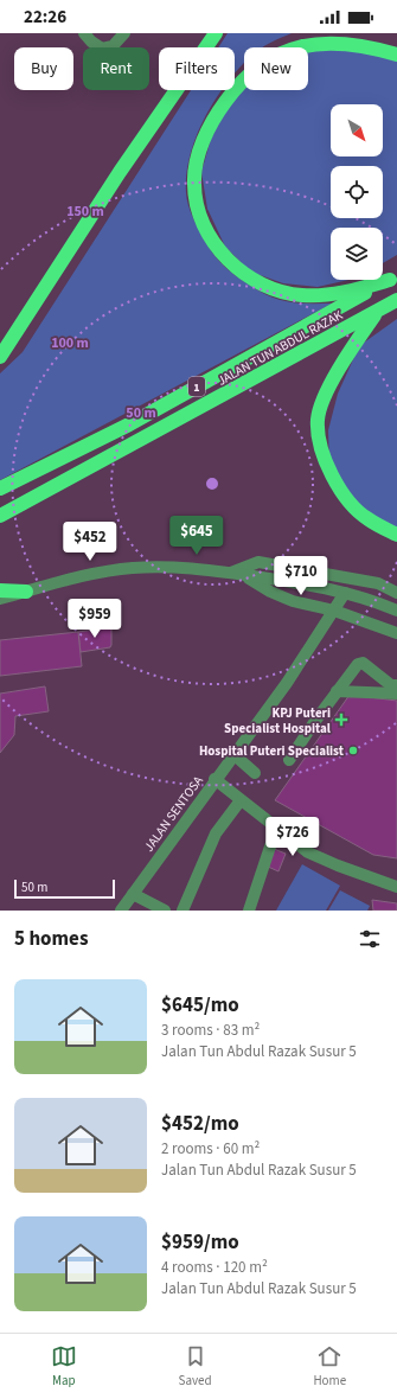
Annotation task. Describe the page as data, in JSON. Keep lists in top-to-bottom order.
{
  "streets": {
    "highway": ["JALAN TUN ABDUL RAZAK", "1"],
    "street": ["JALAN SENTOSA"]
  },
  "places": {
    "health": ["KPJ Puteri Specialist Hospital"],
    "other": ["Hospital Puteri Specialist"]
  },
  "scale_bar": "50 m",
  "north": "bottom right",
  "page": {
    "status": "22:26",
    "chip": [
      "Buy",
      "Rent",
      "Filters",
      "New"
    ],
    "price": [
      "$645",
      "$452",
      "$710",
      "$959",
      "$726"
    ],
    "scale": "50 m",
    "heading": "5 homes",
    "list": [
      {
        "name": "$645/mo",
        "note": "3 rooms · 83 m² · Jalan Tun Abdul Razak Susur 5"
      },
      {
        "name": "$452/mo",
        "note": "2 rooms · 60 m² · Jalan Tun Abdul Razak Susur 5"
      },
      {
        "name": "$959/mo",
        "note": "4 rooms · 120 m² · Jalan Tun Abdul Razak Susur 5"
      }
    ],
    "tabs": ["Map", "Saved", "Home"]
  },
  "rings": ["150 m", "100 m", "50 m"]
}
